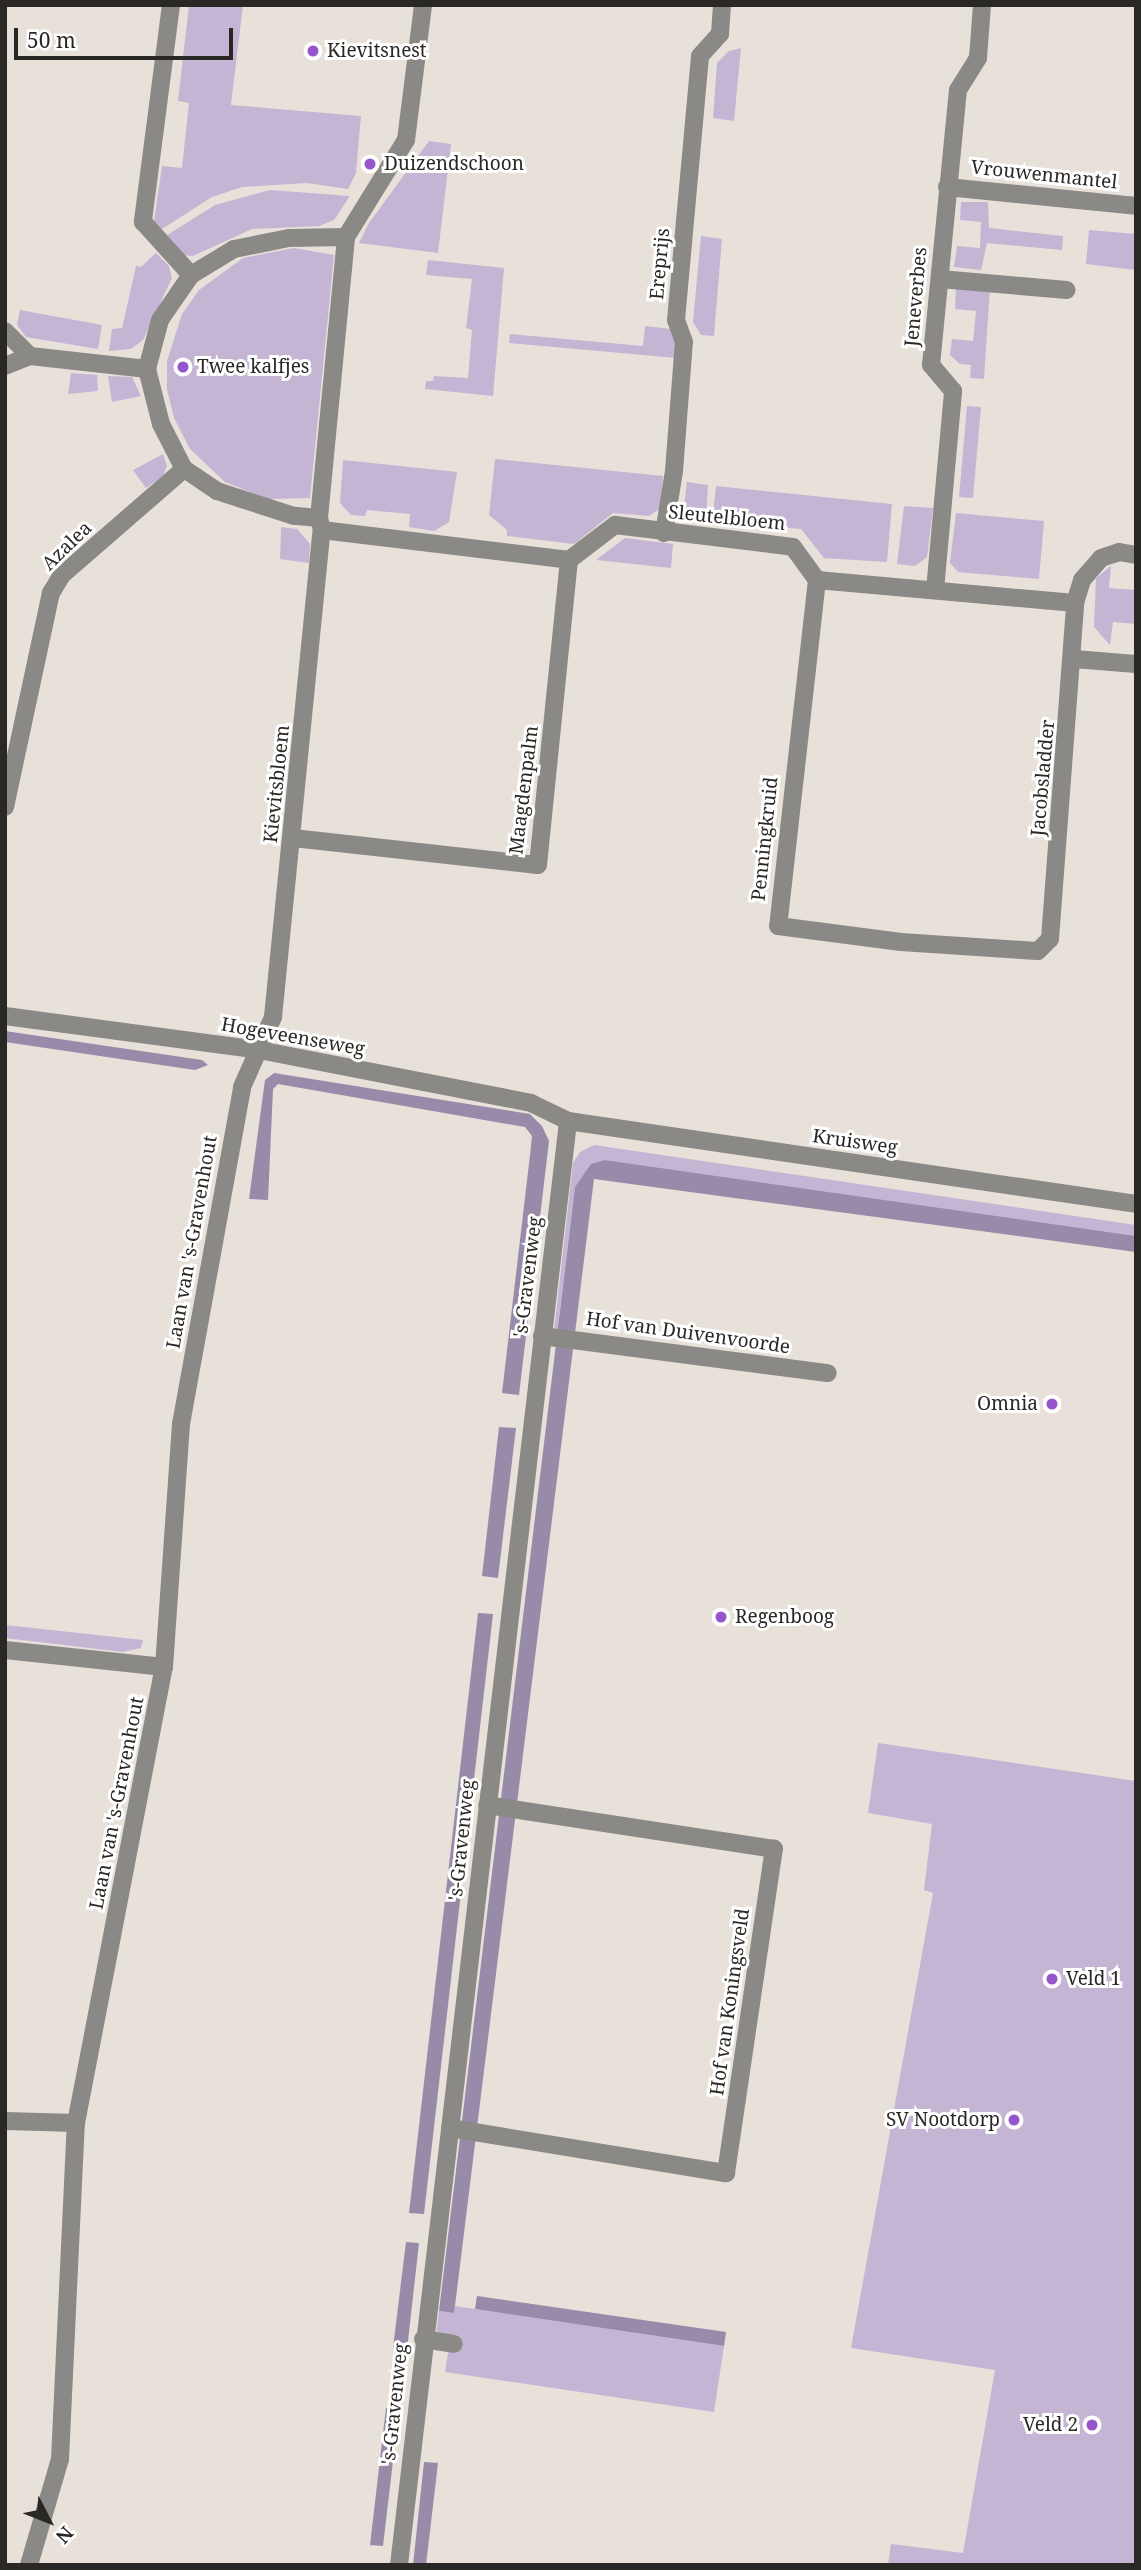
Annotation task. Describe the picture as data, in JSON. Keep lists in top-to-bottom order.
{
  "streets": {
    "street": [
      "Vrouwenmantel",
      "Ereprijs",
      "Jeneverbes",
      "Sleutelbloem",
      "Azalea",
      "Jacobsladder",
      "Kievitsbloem",
      "Maagdenpalm",
      "Penningkruid",
      "Hogeveenseweg",
      "Kruisweg",
      "Laan van 's-Gravenhout",
      "'s-Gravenweg",
      "Hof van Duivenvoorde",
      "Hof van Koningsveld"
    ]
  },
  "crossings": [
    ["Vrouwenmantel", "Jeneverbes"],
    ["Ereprijs", "Sleutelbloem"],
    ["Sleutelbloem", "Maagdenpalm"],
    ["Sleutelbloem", "Penningkruid"],
    ["Jacobsladder", "Penningkruid"],
    ["Kievitsbloem", "Maagdenpalm"],
    ["Kievitsbloem", "Hogeveenseweg"],
    ["Kievitsbloem", "Laan van 's-Gravenhout"],
    ["Hogeveenseweg", "Kruisweg"],
    ["Hogeveenseweg", "Laan van 's-Gravenhout"],
    ["Hogeveenseweg", "'s-Gravenweg"],
    ["Kruisweg", "'s-Gravenweg"],
    ["'s-Gravenweg", "Hof van Duivenvoorde"],
    ["'s-Gravenweg", "Hof van Koningsveld"]
  ],
  "places": [
    "Kievitsnest",
    "Duizendschoon",
    "Twee kalfjes",
    "Omnia",
    "Regenboog",
    "Veld 1",
    "SV Nootdorp",
    "Veld 2"
  ],
  "scale_bar": "50 m",
  "north": "bottom right"
}
